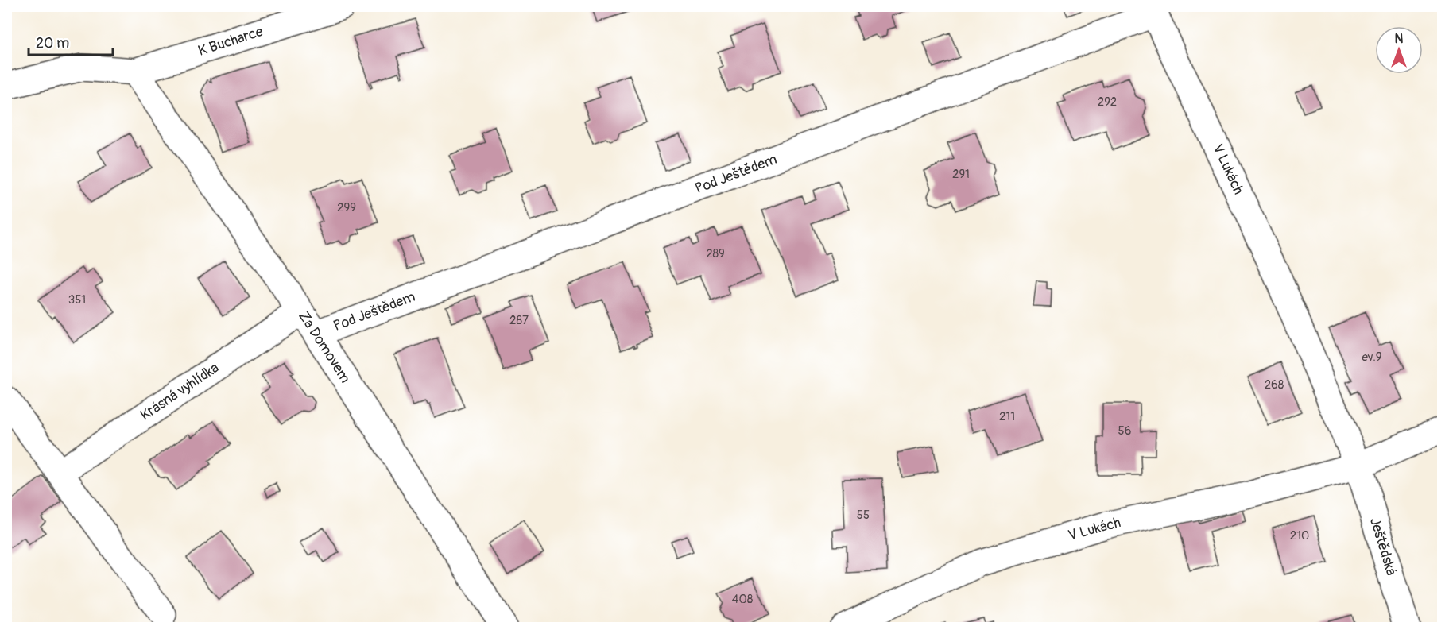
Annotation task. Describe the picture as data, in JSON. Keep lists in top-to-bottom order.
{
  "streets": {
    "street": [
      "K Bucharce",
      "V Lukách",
      "Pod Ještědem",
      "Za Domovem",
      "Krásná vyhlídka",
      "Ještědská"
    ]
  },
  "crossings": [
    ["K Bucharce", "Za Domovem"],
    ["V Lukách", "Pod Ještědem"],
    ["V Lukách", "Ještědská"],
    ["Pod Ještědem", "Za Domovem"],
    ["Za Domovem", "Krásná vyhlídka"]
  ],
  "house_numbers": [
    "292",
    "291",
    "299",
    "289",
    "351",
    "287",
    "ev.9",
    "268",
    "211",
    "56",
    "55",
    "210",
    "408"
  ],
  "scale_bar": "20 m",
  "north": "top"
}
